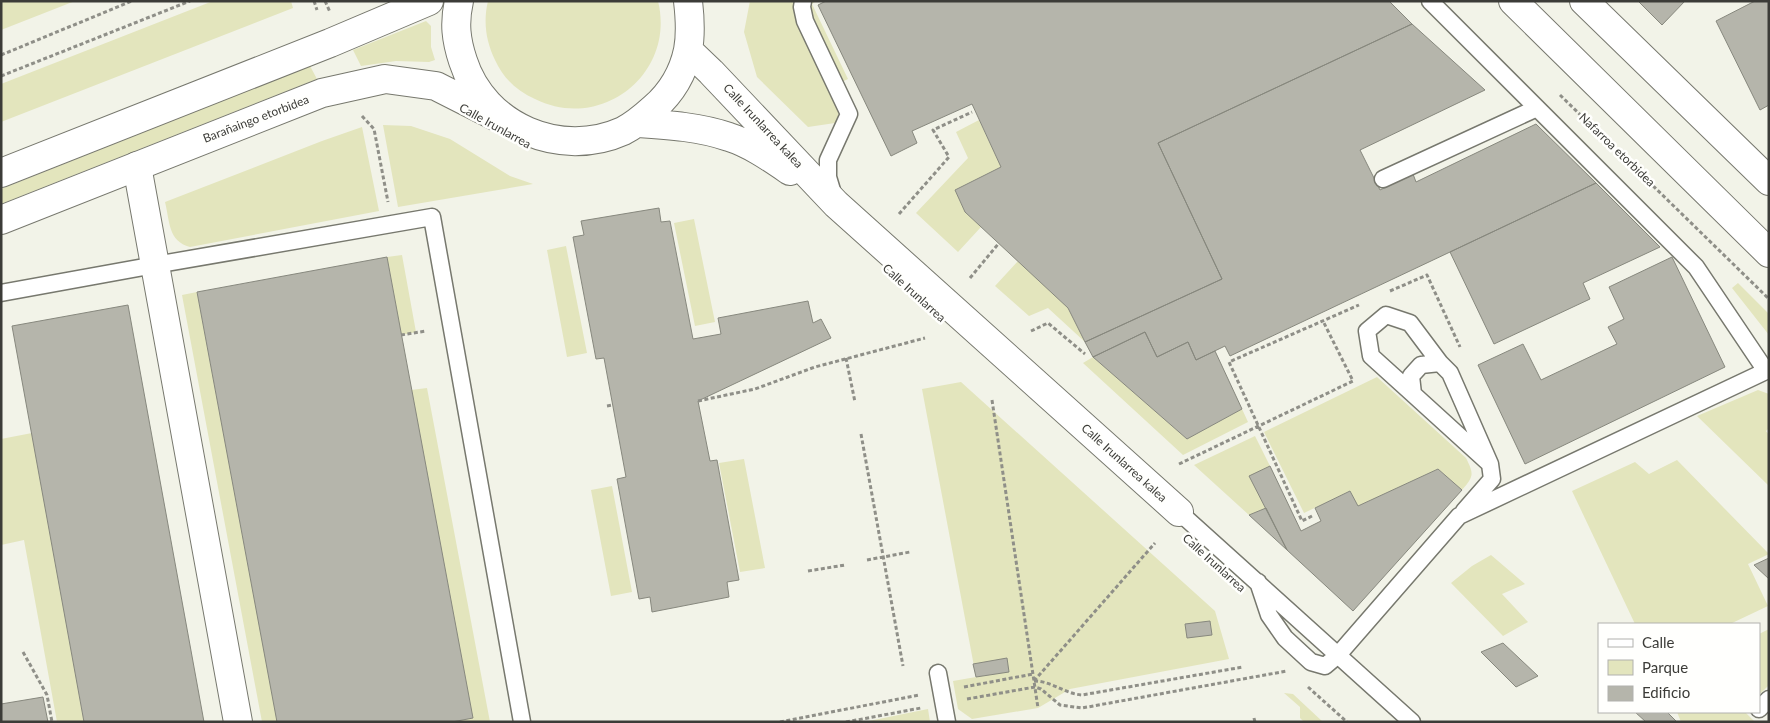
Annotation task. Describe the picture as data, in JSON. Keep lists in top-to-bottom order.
{
  "streets": {
    "main road": ["Barañaingo etorbidea", "Calle Irunlarrea kalea"],
    "path": ["Nafarroa etorbidea"]
  },
  "legend": ["Calle", "Parque", "Edificio"]
}
